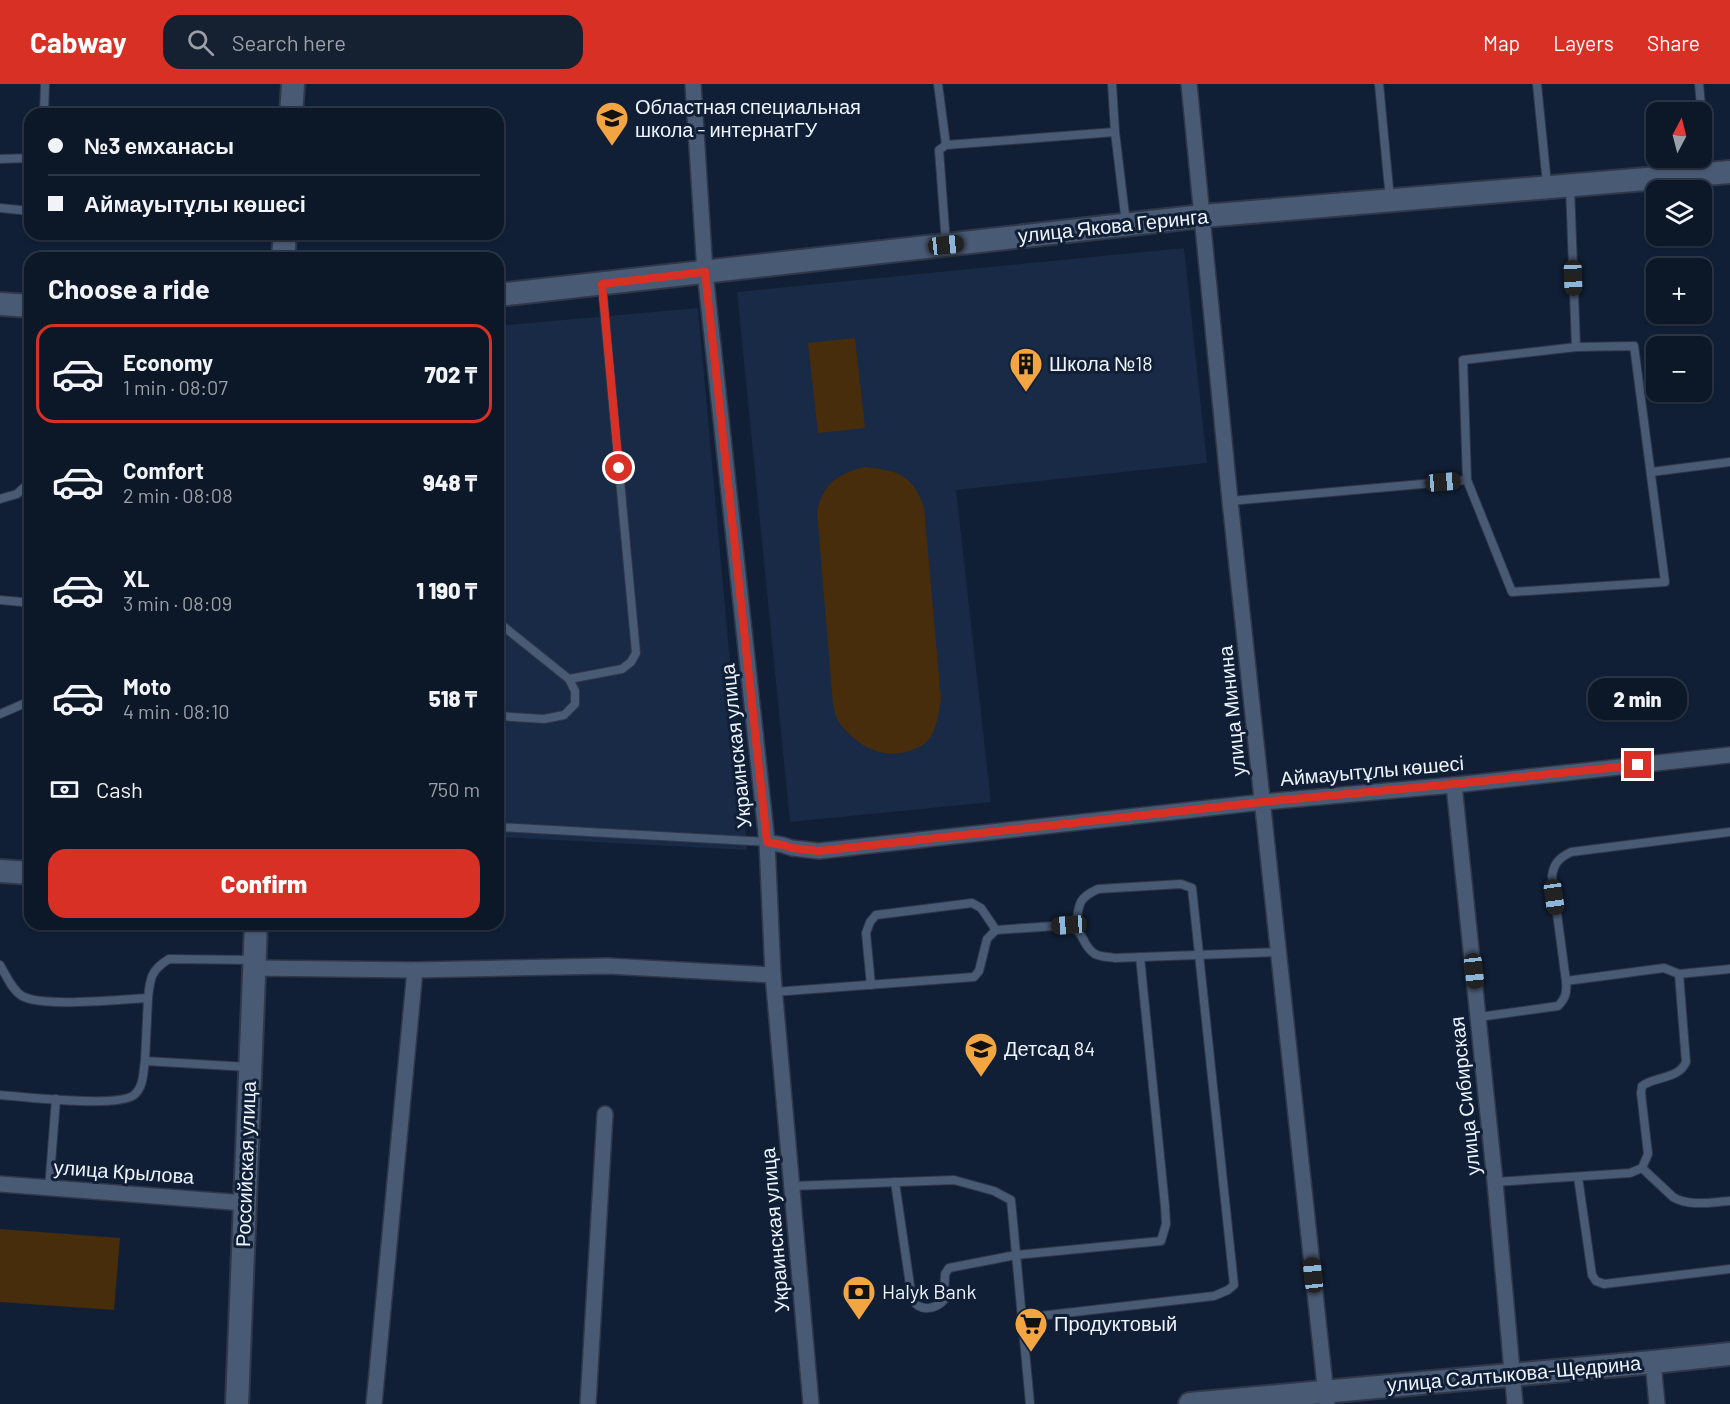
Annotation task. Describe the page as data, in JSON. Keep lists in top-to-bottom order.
{
  "streets": {
    "street": [
      "улица Якова Геринга",
      "улица Минина",
      "Украинская улица",
      "Аймауытұлы көшесі",
      "улица Сибирская",
      "Российская улица",
      "улица Крылова",
      "улица Салтыкова-Щедрина"
    ]
  },
  "crossings": [
    ["улица Якова Геринга", "улица Минина"],
    ["улица Якова Геринга", "Украинская улица"],
    ["улица Минина", "Аймауытұлы көшесі"],
    ["улица Минина", "улица Салтыкова-Щедрина"],
    ["Украинская улица", "Аймауытұлы көшесі"],
    ["Аймауытұлы көшесі", "улица Сибирская"],
    ["улица Сибирская", "улица Салтыкова-Щедрина"],
    ["Российская улица", "улица Крылова"]
  ],
  "places": {
    "school or university": ["Областная специальная школа - интернатГУ", "Детсад 84"],
    "building": ["Школа №18"],
    "bank": ["Halyk Bank"],
    "supermarket": ["Продуктовый"]
  },
  "north": "top",
  "page": {
    "header": "Cabway",
    "search": "Search here",
    "nav": ["Map", "Layers", "Share"],
    "map_buttons": ["+", "−"],
    "banner": ["№3 емханасы", "Аймауытұлы көшесі"],
    "heading": "Choose a ride",
    "list": [
      {
        "name": "Economy",
        "note": "1 min · 08:07",
        "value": "702 ₸"
      },
      {
        "name": "Comfort",
        "note": "2 min · 08:08",
        "value": "948 ₸"
      },
      {
        "name": "XL",
        "note": "3 min · 08:09",
        "value": "1 190 ₸"
      },
      {
        "name": "Moto",
        "note": "4 min · 08:10",
        "value": "518 ₸"
      }
    ],
    "bubble": "2 min",
    "pay": ["Cash", "750 m"],
    "buttons": "Confirm"
  }
}
